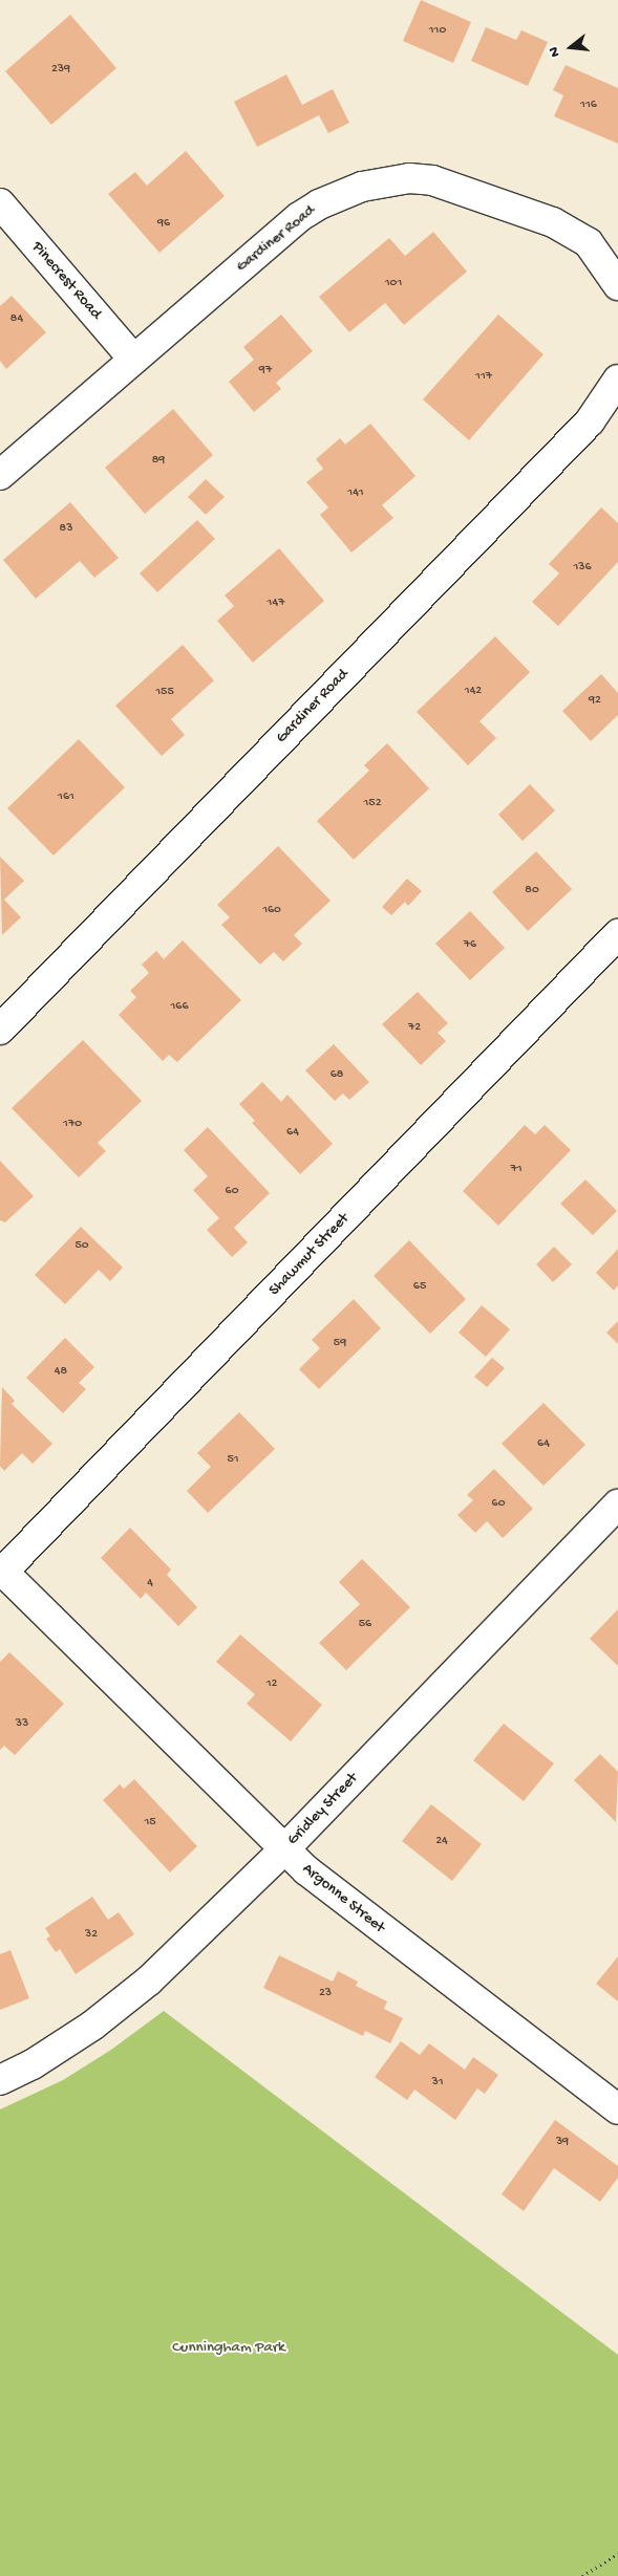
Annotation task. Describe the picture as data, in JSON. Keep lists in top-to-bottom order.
{
  "streets": {
    "street": [
      "Gardiner Road",
      "Pinecrest Road",
      "Shawmut Street",
      "Gridley Street",
      "Argonne Street"
    ]
  },
  "crossings": [
    ["Gardiner Road", "Pinecrest Road"],
    ["Shawmut Street", "Argonne Street"],
    ["Gridley Street", "Argonne Street"]
  ],
  "parks": ["Cunningham Park"],
  "house_numbers": [
    "110",
    "239",
    "116",
    "96",
    "101",
    "84",
    "97",
    "117",
    "89",
    "141",
    "83",
    "136",
    "147",
    "142",
    "155",
    "92",
    "161",
    "152",
    "80",
    "160",
    "76",
    "166",
    "72",
    "68",
    "170",
    "64",
    "71",
    "60",
    "50",
    "65",
    "59",
    "48",
    "64",
    "51",
    "60",
    "4",
    "56",
    "12",
    "33",
    "15",
    "24",
    "32",
    "23",
    "31",
    "39"
  ],
  "north": "left"
}
